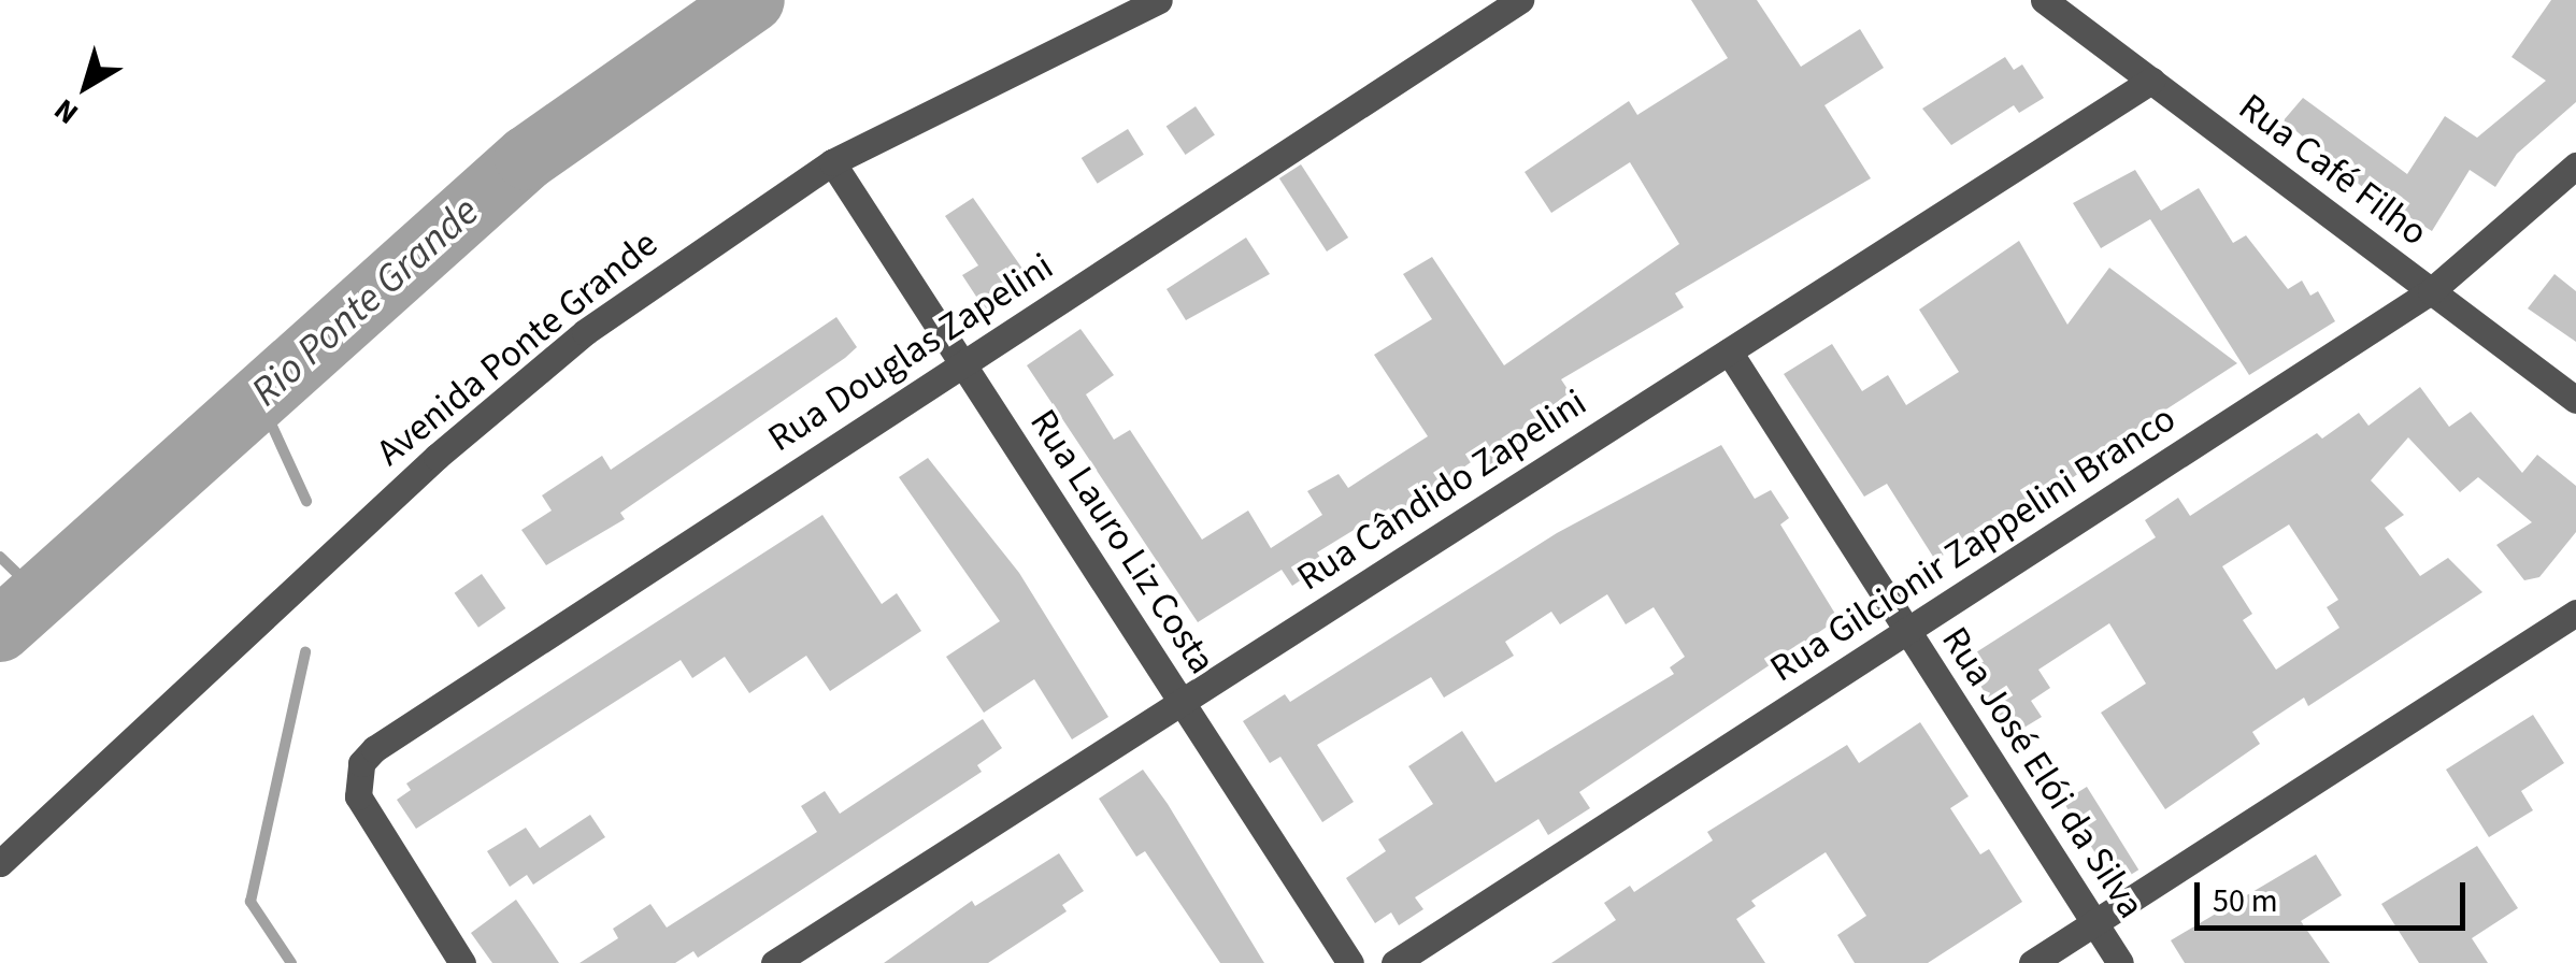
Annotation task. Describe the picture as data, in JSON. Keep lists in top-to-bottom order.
{
  "streets": {
    "street": [
      "Rua Café Filho",
      "Avenida Ponte Grande",
      "Rua Douglas Zapelini",
      "Rua Cândido Zapelini",
      "Rua Lauro Liz Costa",
      "Rua Gilcionir Zappelini Branco",
      "Rua José Elói da Silva"
    ]
  },
  "crossings": [
    ["Rua Café Filho", "Rua Cândido Zapelini"],
    ["Rua Café Filho", "Rua Gilcionir Zappelini Branco"],
    ["Avenida Ponte Grande", "Rua Lauro Liz Costa"],
    ["Rua Douglas Zapelini", "Rua Lauro Liz Costa"],
    ["Rua Cândido Zapelini", "Rua Lauro Liz Costa"],
    ["Rua Cândido Zapelini", "Rua José Elói da Silva"],
    ["Rua Gilcionir Zappelini Branco", "Rua José Elói da Silva"]
  ],
  "water": ["Rio Ponte Grande"],
  "scale_bar": "50 m",
  "north": "bottom left"
}
